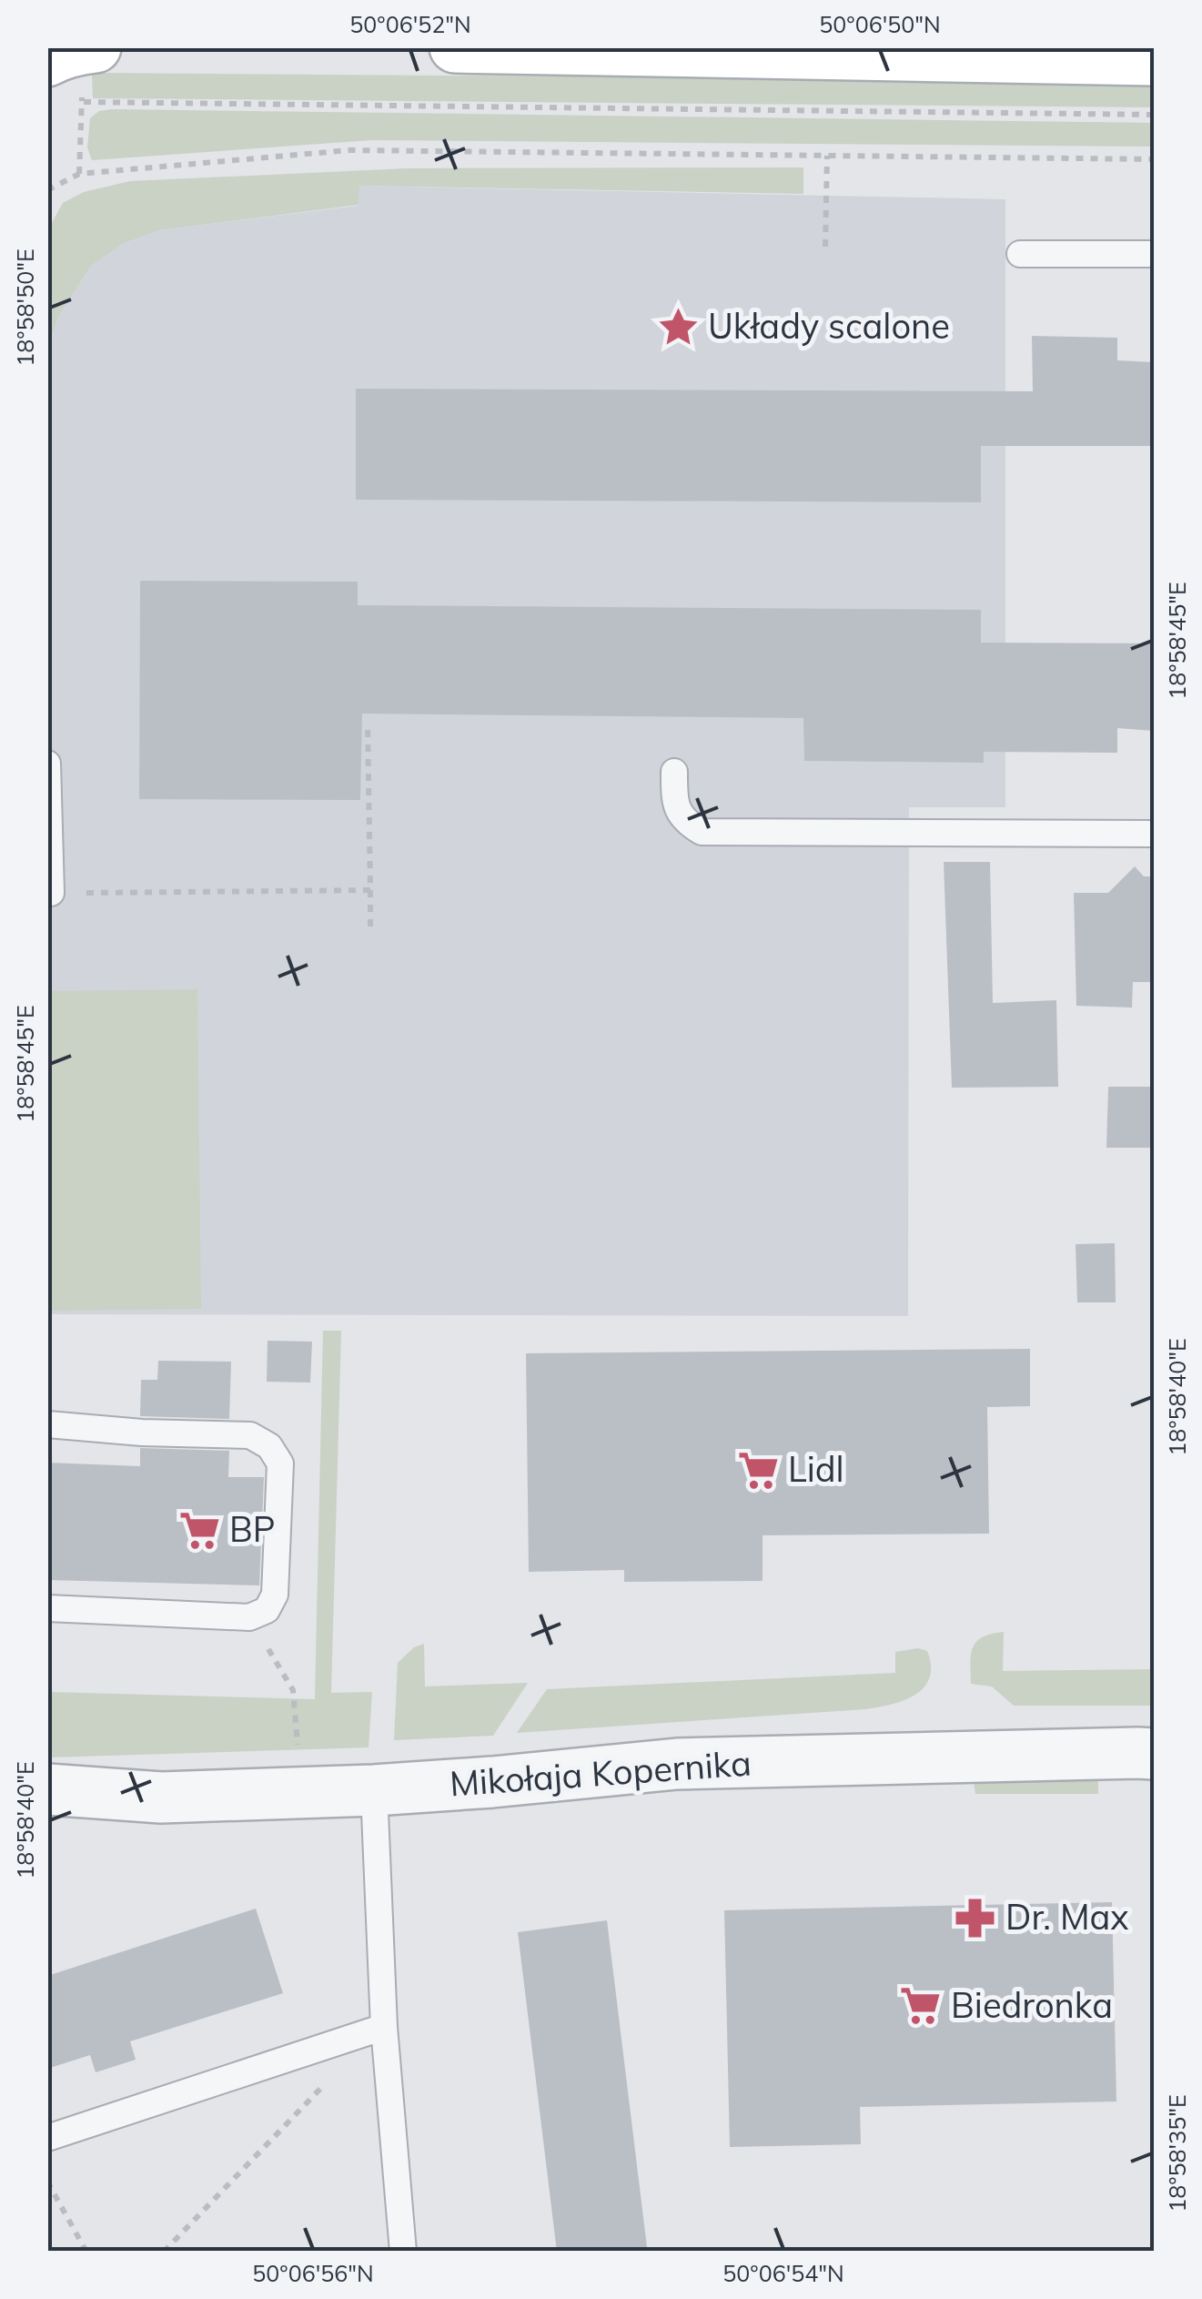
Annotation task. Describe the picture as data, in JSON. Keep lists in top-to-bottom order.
{
  "streets": {
    "street": ["Mikołaja Kopernika"]
  },
  "places": {
    "place": ["Układy scalone"],
    "supermarket": ["Lidl", "BP", "Biedronka"],
    "pharmacy": ["Dr. Max"]
  },
  "coordinates": [
    "50°06'52\"N",
    "50°06'50\"N",
    "18°58'50\"E",
    "18°58'45\"E",
    "18°58'40\"E",
    "18°58'35\"E",
    "50°06'56\"N",
    "50°06'54\"N"
  ]
}
